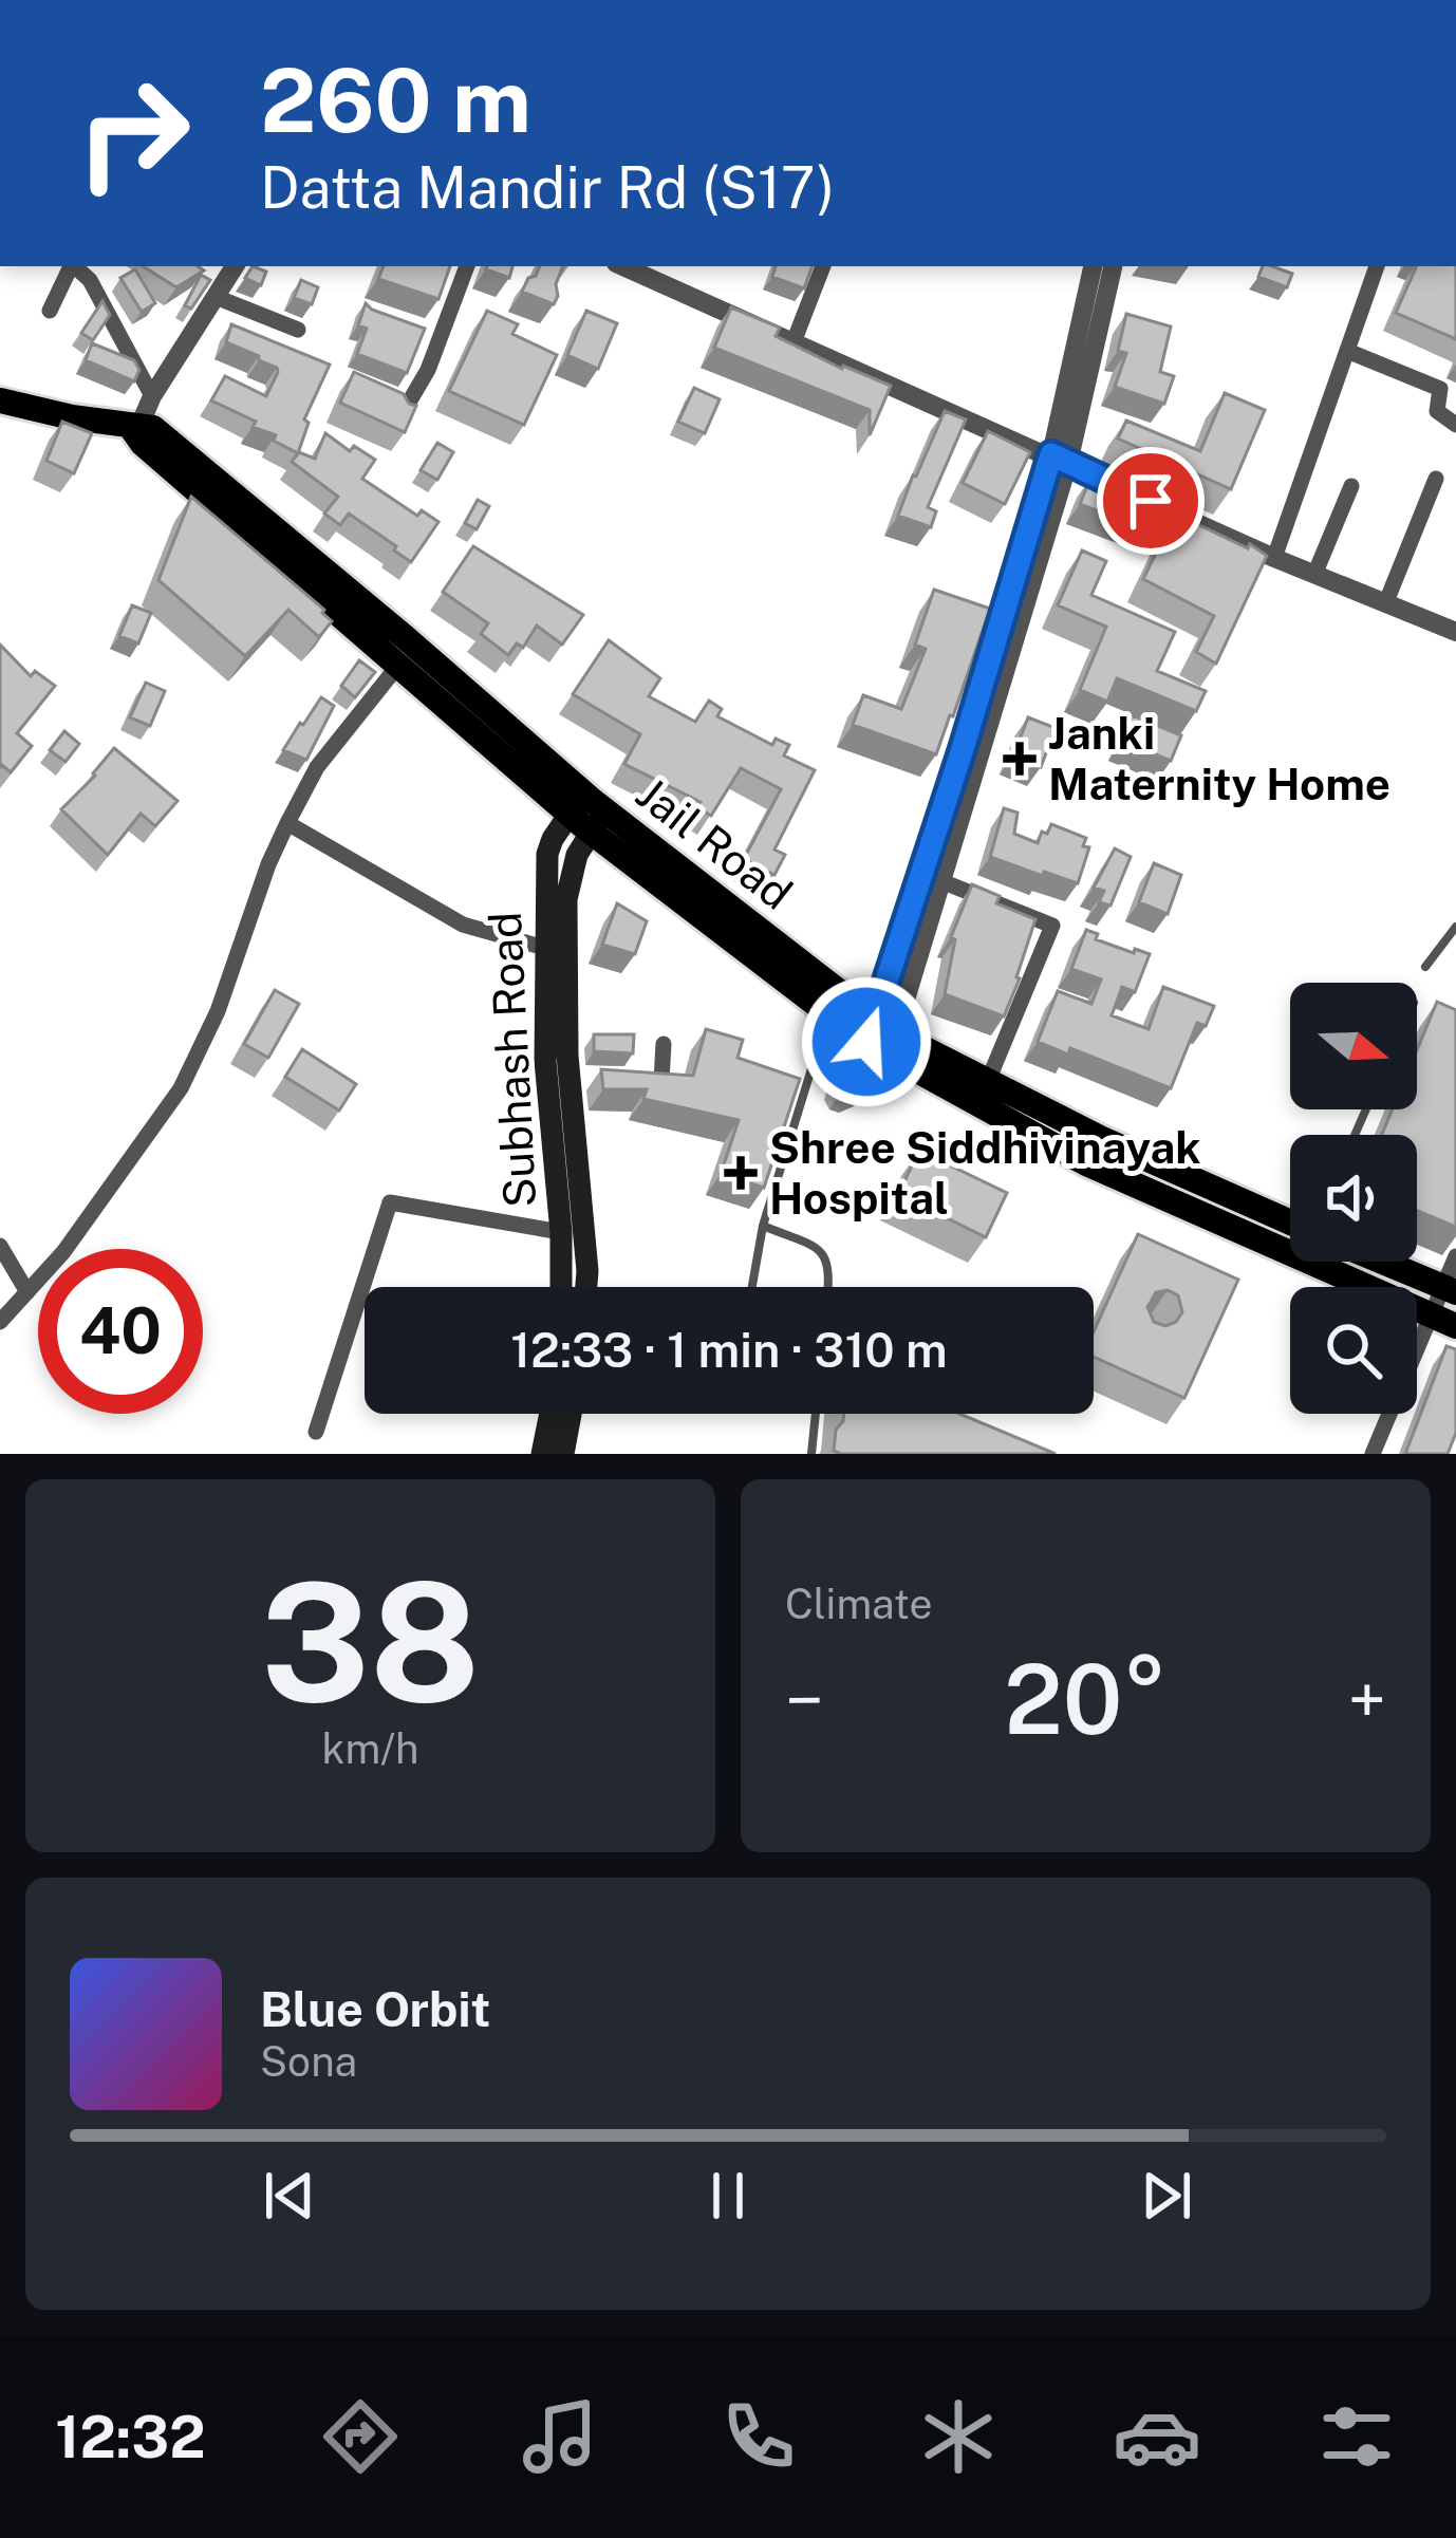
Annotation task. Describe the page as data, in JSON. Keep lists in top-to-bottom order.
{
  "streets": {
    "main road": ["Jail Road", "Subhash Road"]
  },
  "crossings": [
    ["Jail Road", "Subhash Road"]
  ],
  "places": {
    "health": ["Janki Maternity Home", "Shree Siddhivinayak Hospital"]
  },
  "north": "right",
  "page": {
    "turn": ["260 m", "Datta Mandir Rd (S17)"],
    "limit": "40",
    "trip": "12:33 · 1 min · 310 m",
    "tile": [
      ["38", "km/h"],
      "Climate"
    ],
    "heat": ["−", "20°", "+"],
    "song": ["Blue Orbit", "Sona"],
    "tabs": "12:32"
  }
}
